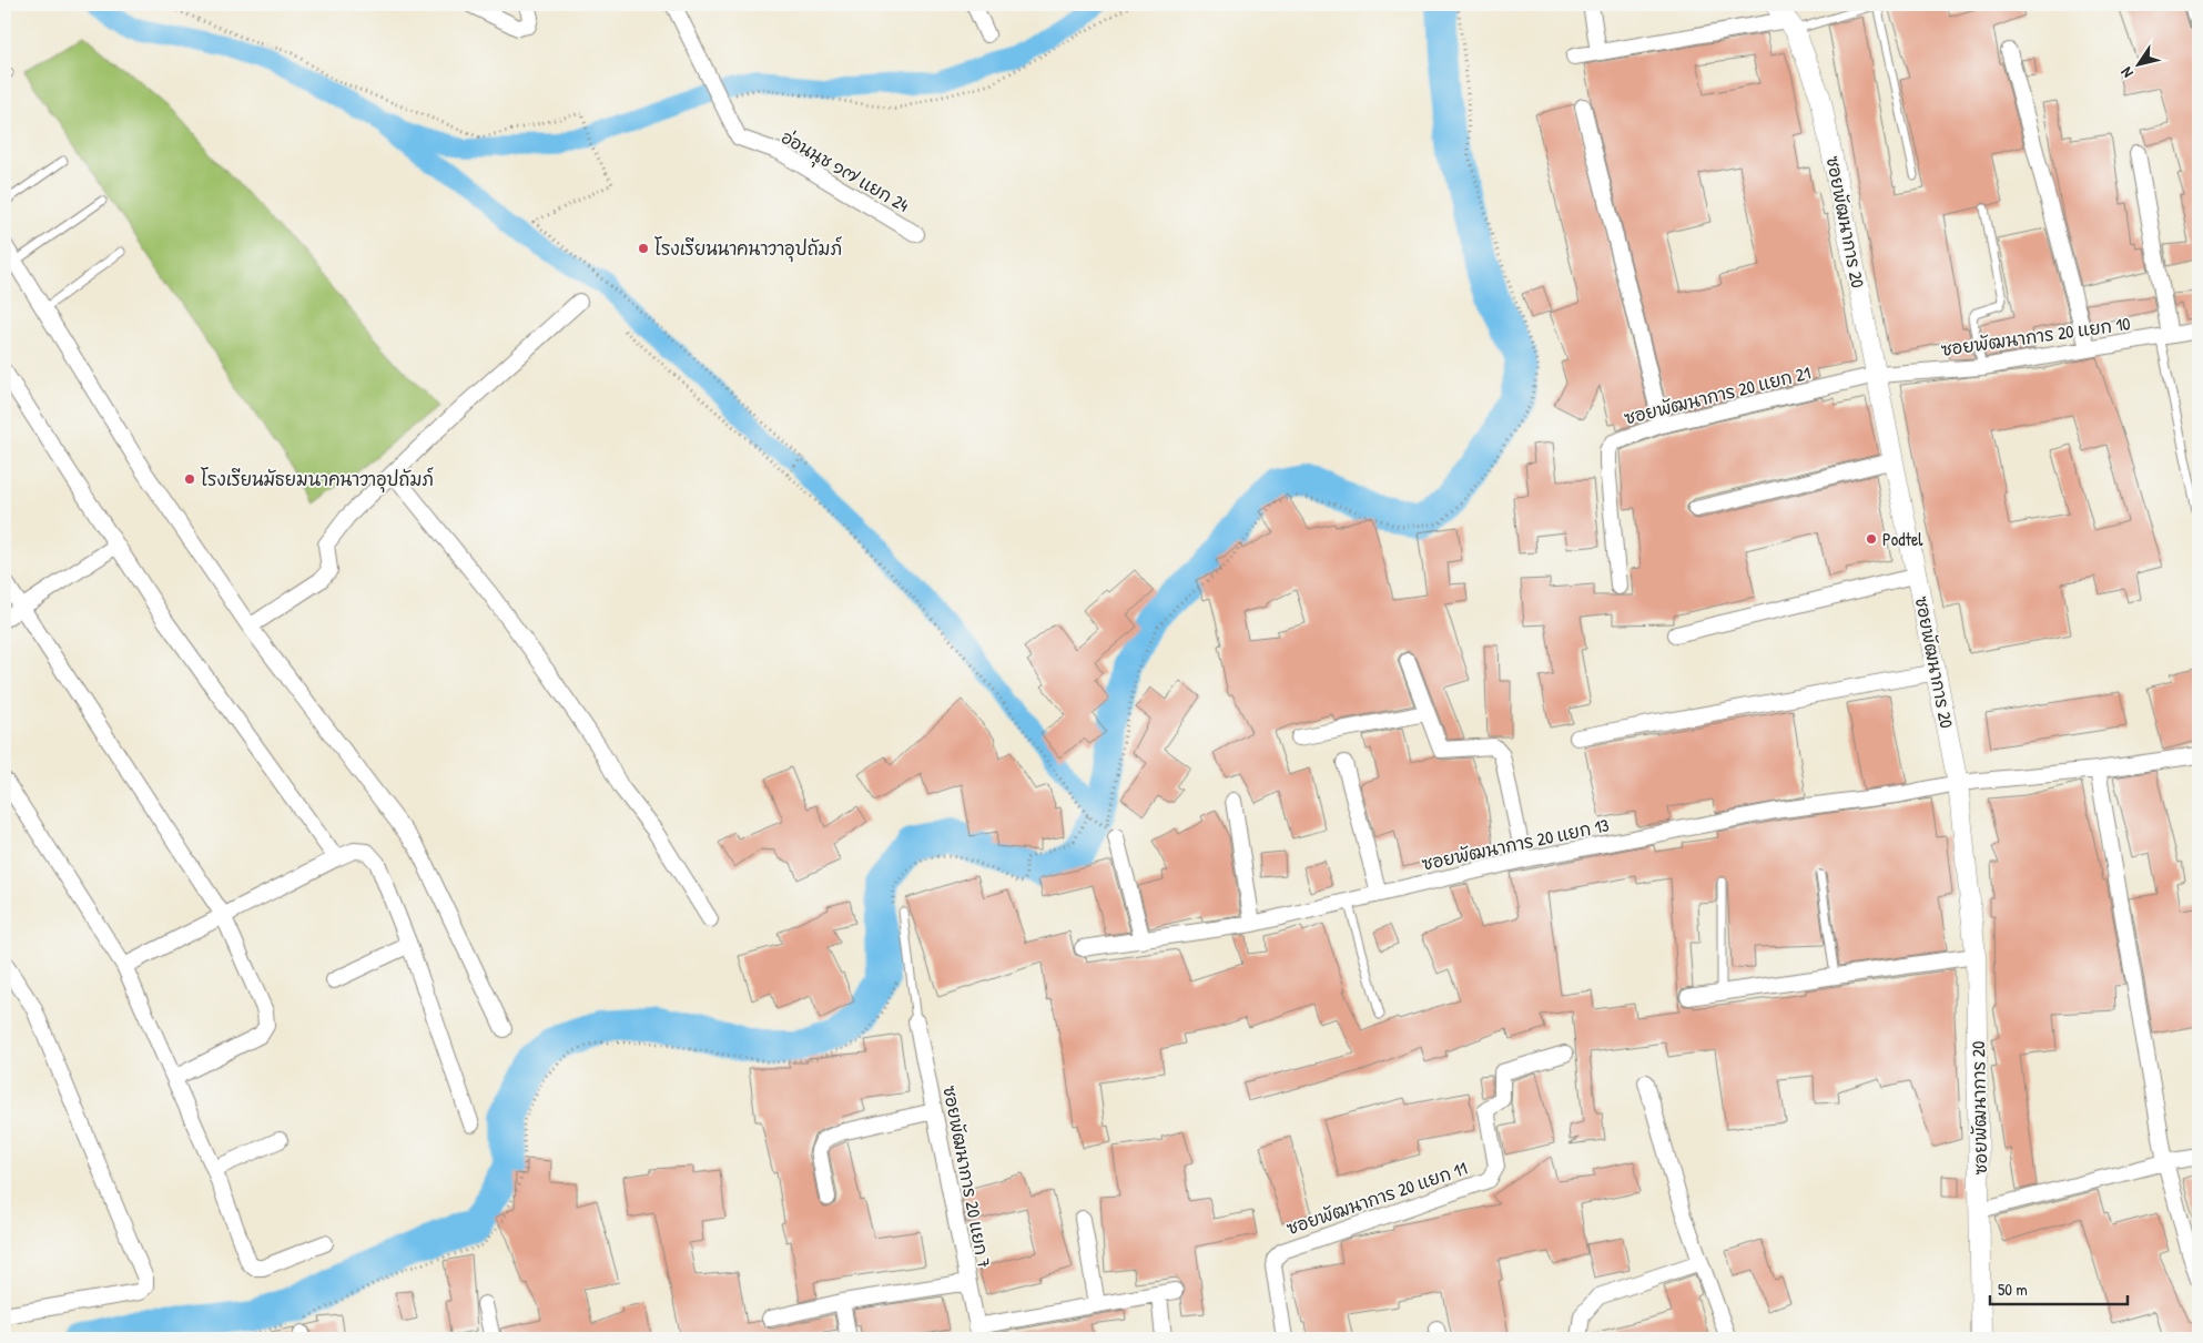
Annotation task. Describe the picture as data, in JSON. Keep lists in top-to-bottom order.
{
  "streets": {
    "street": [
      "อ่อนนุช ๑๗ แยก 24",
      "ซอยพัฒนาการ 20",
      "ซอยพัฒนาการ 20 แยก 10",
      "ซอยพัฒนาการ 20 แยก 21",
      "ซอยพัฒนาการ 20 แยก 13",
      "ซอยพัฒนาการ 20 แยก 7",
      "ซอยพัฒนาการ 20 แยก 11"
    ]
  },
  "crossings": [
    ["ซอยพัฒนาการ 20", "ซอยพัฒนาการ 20 แยก 10"],
    ["ซอยพัฒนาการ 20", "ซอยพัฒนาการ 20 แยก 21"],
    ["ซอยพัฒนาการ 20", "ซอยพัฒนาการ 20 แยก 13"],
    ["ซอยพัฒนาการ 20 แยก 10", "ซอยพัฒนาการ 20 แยก 21"]
  ],
  "places": ["โรงเรียนนาคนาวาอุปถัมภ์", "โรงเรียนมัธยมนาคนาวาอุปถัมภ์", "Podtel"],
  "scale_bar": "50 m",
  "north": "bottom left"
}
